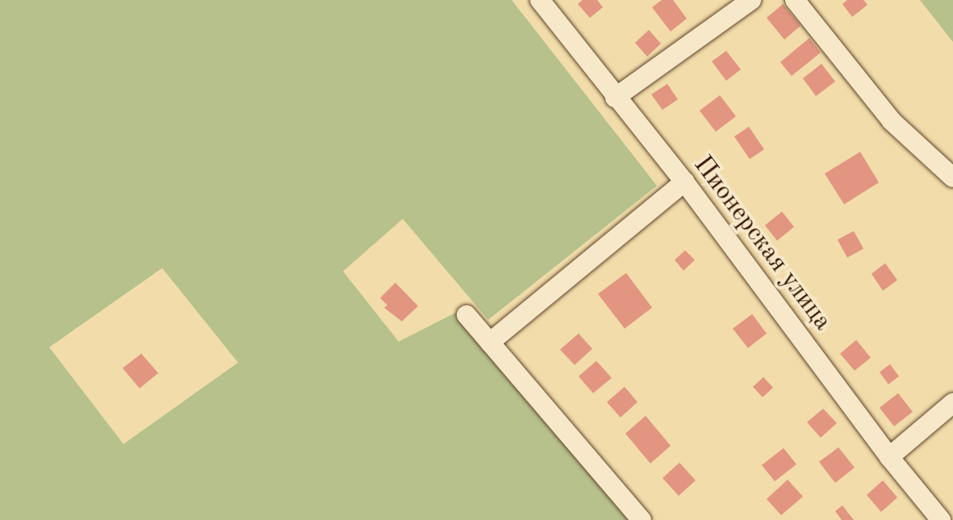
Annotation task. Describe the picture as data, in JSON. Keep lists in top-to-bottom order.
{
  "streets": {
    "street": ["Пионерская улица"]
  }
}
